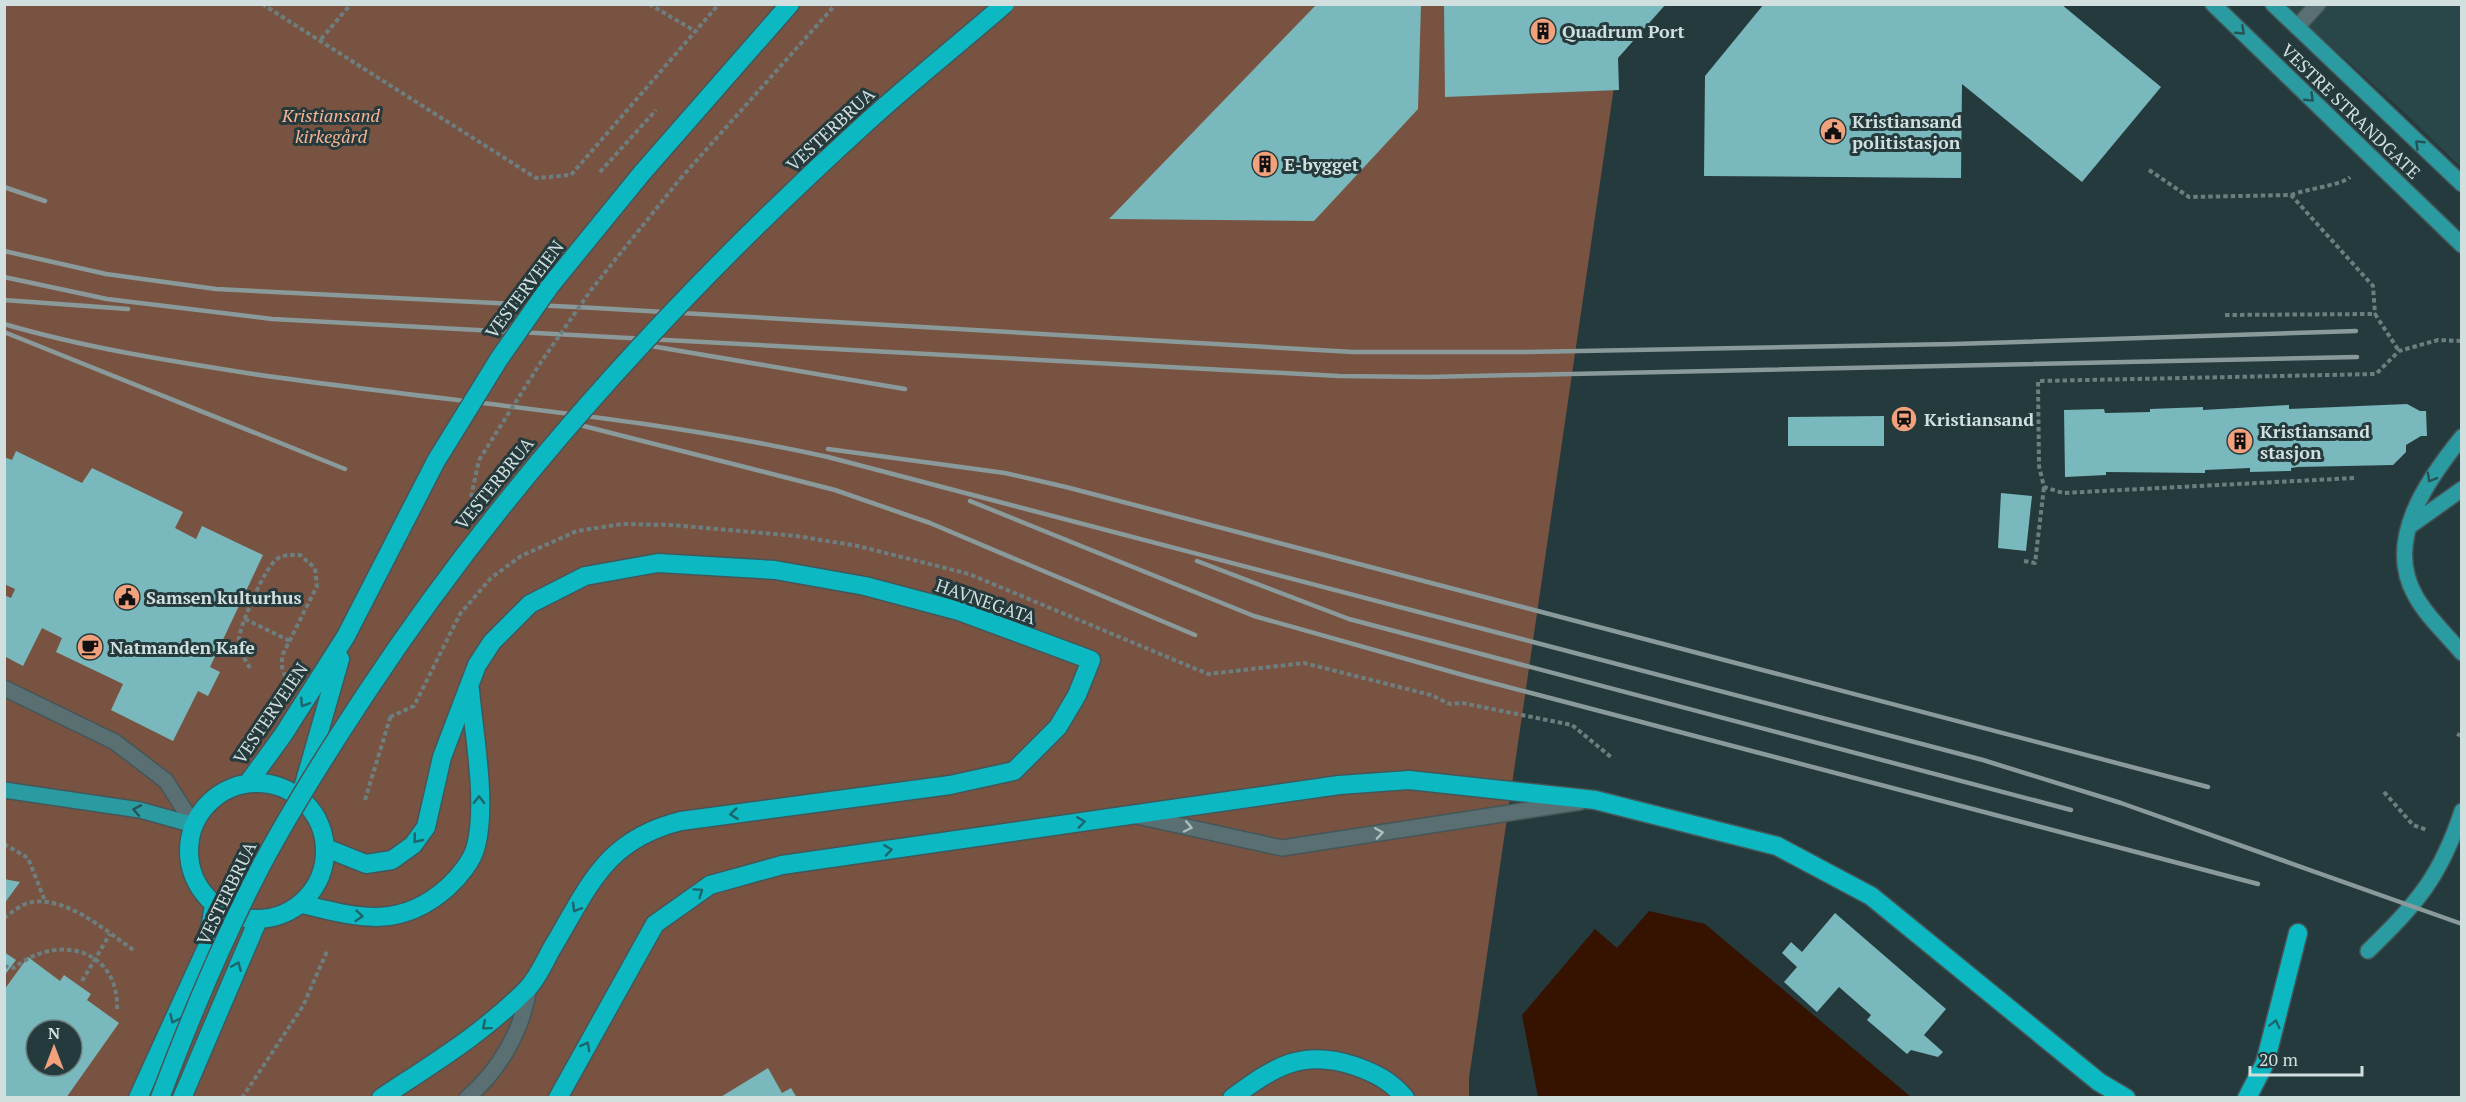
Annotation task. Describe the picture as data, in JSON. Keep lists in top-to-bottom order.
{
  "streets": {
    "highway": ["VESTERBRUA", "VESTERVEIEN", "HAVNEGATA"],
    "main road": ["VESTRE STRANDGATE"]
  },
  "parks": ["Kristiansand kirkegård"],
  "places": {
    "building": ["Quadrum Port", "E-bygget", "Kristiansand stasjon"],
    "public building": ["Kristiansand politistasjon", "Samsen kulturhus"],
    "station": ["Kristiansand"],
    "cafe": ["Natmanden Kafe"]
  },
  "scale_bar": "20 m",
  "north": "top"
}
